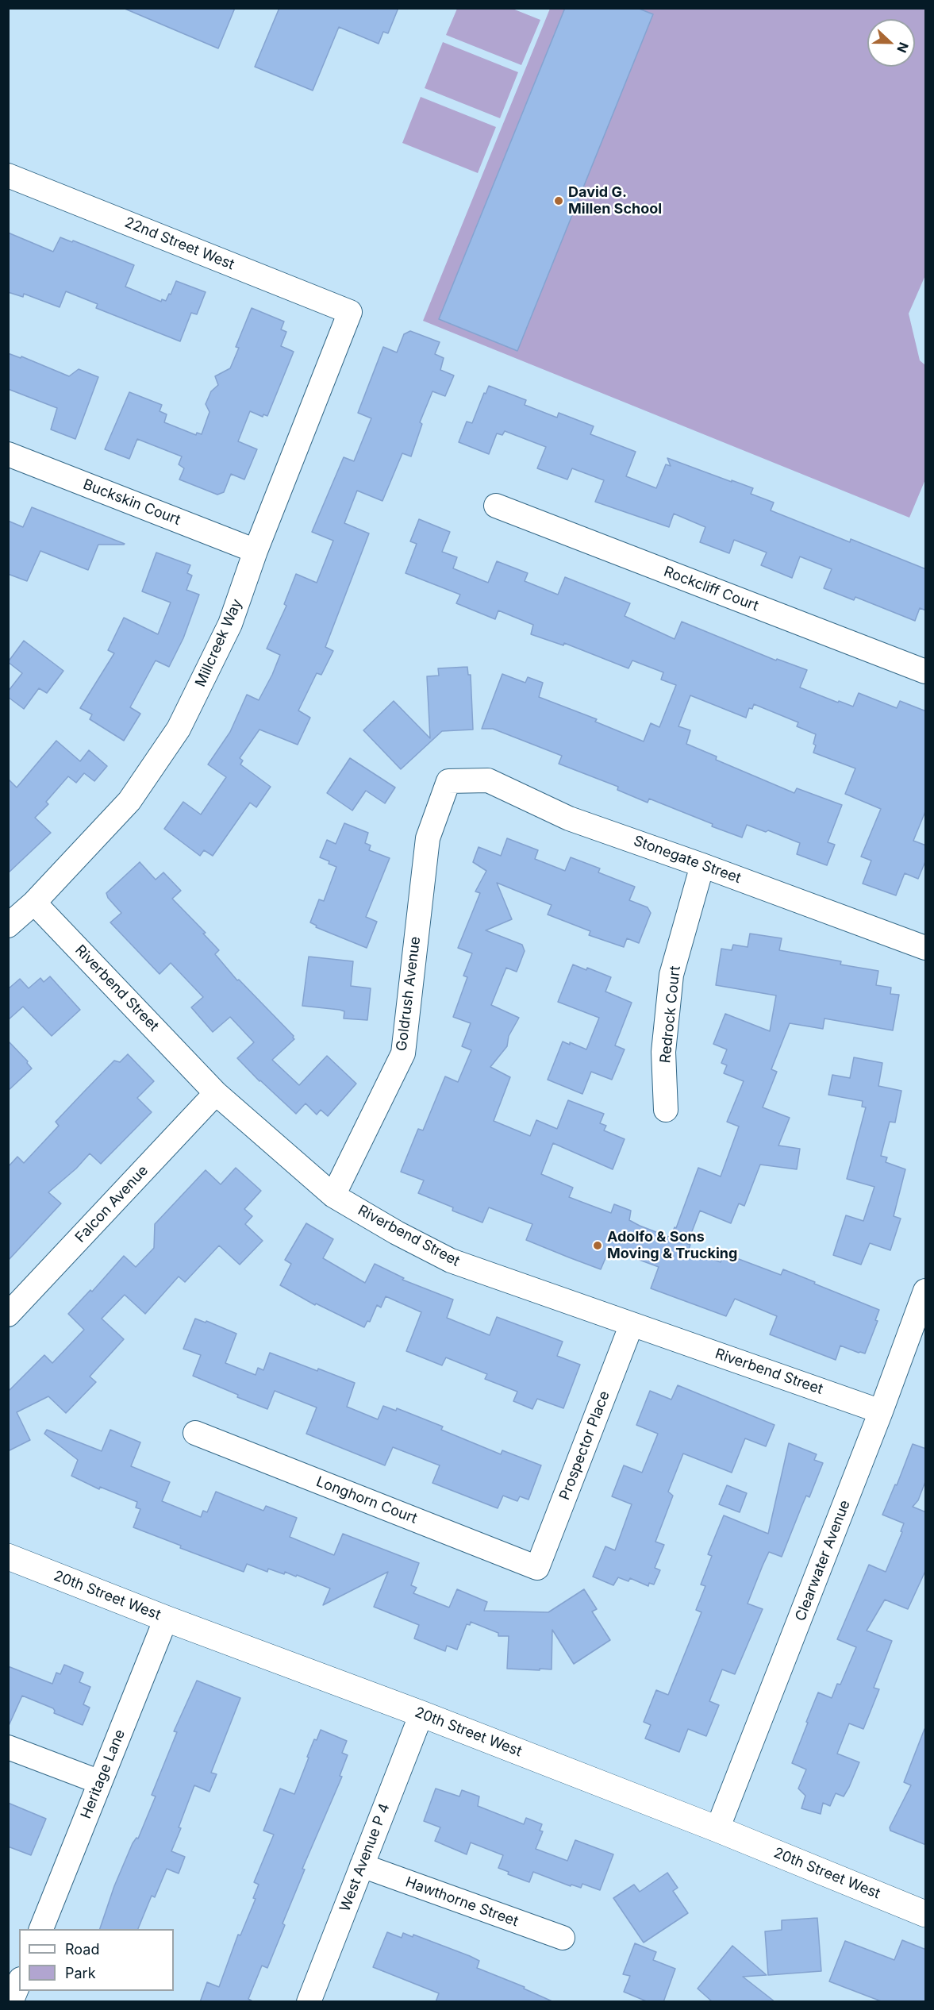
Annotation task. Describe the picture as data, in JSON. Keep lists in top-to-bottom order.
{
  "streets": {
    "street": [
      "22nd Street West",
      "Buckskin Court",
      "Rockcliff Court",
      "Millcreek Way",
      "Stonegate Street",
      "Riverbend Street",
      "Goldrush Avenue",
      "Redrock Court",
      "Falcon Avenue",
      "Prospector Place",
      "Longhorn Court",
      "Clearwater Avenue",
      "20th Street West",
      "Heritage Lane",
      "West Avenue P 4",
      "Hawthorne Street"
    ]
  },
  "crossings": [
    ["22nd Street West", "Millcreek Way"],
    ["Buckskin Court", "Millcreek Way"],
    ["Millcreek Way", "Riverbend Street"],
    ["Stonegate Street", "Goldrush Avenue"],
    ["Stonegate Street", "Redrock Court"],
    ["Riverbend Street", "Goldrush Avenue"],
    ["Riverbend Street", "Falcon Avenue"],
    ["Riverbend Street", "Prospector Place"],
    ["Riverbend Street", "Clearwater Avenue"],
    ["Prospector Place", "Longhorn Court"],
    ["Clearwater Avenue", "20th Street West"],
    ["20th Street West", "Heritage Lane"],
    ["20th Street West", "West Avenue P 4"],
    ["West Avenue P 4", "Hawthorne Street"]
  ],
  "places": ["David G. Millen School", "Adolfo & Sons Moving & Trucking"],
  "legend": ["Road", "Park"],
  "north": "right"
}
